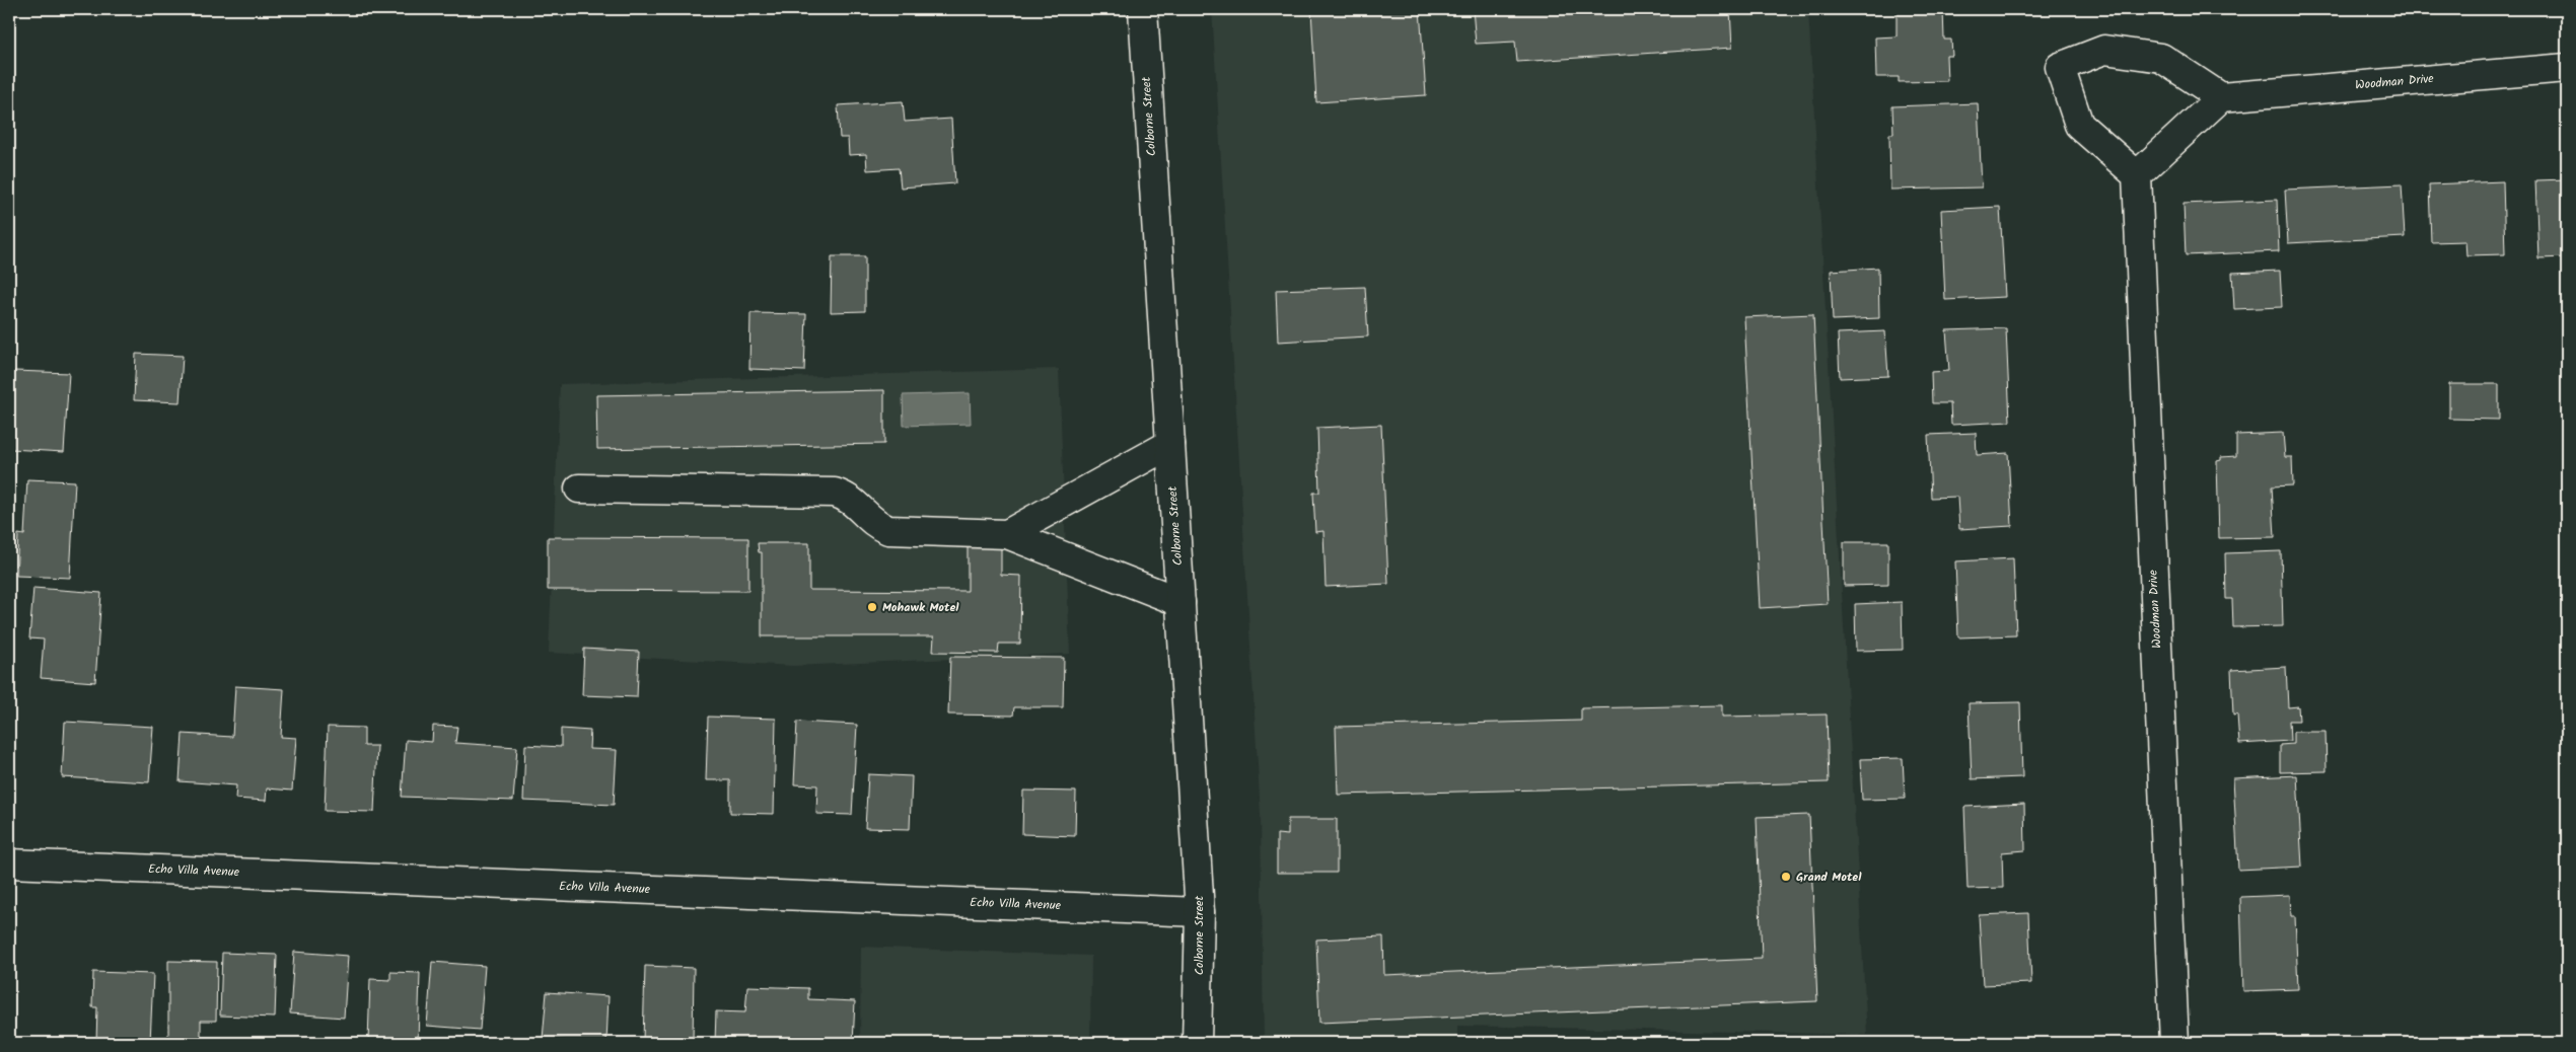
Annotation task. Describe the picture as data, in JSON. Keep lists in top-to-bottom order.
{
  "streets": {
    "street": ["Woodman Drive", "Colborne Street", "Echo Villa Avenue"]
  },
  "crossings": [
    ["Colborne Street", "Echo Villa Avenue"]
  ],
  "places": ["Mohawk Motel", "Grand Motel"]
}
